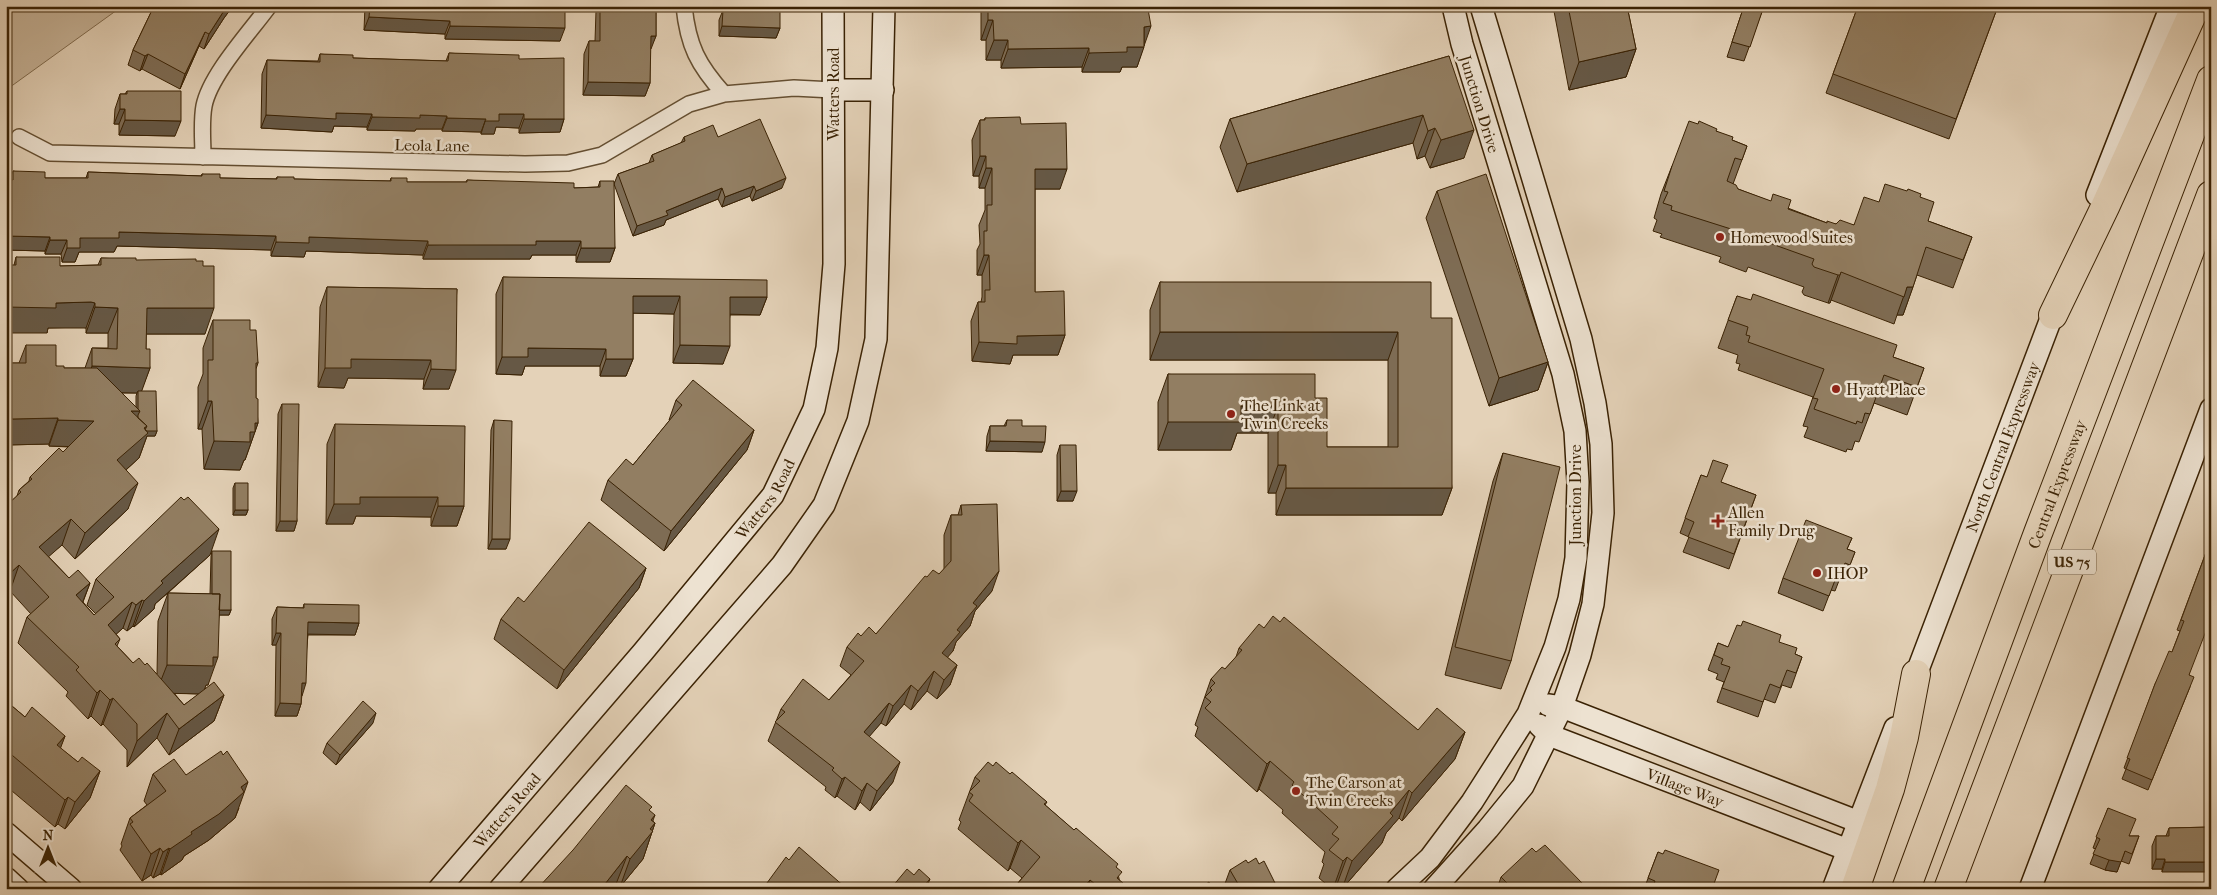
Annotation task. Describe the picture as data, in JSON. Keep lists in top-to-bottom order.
{
  "streets": {
    "highway": ["Central Expressway", "US 75"],
    "main road": [
      "Watters Road",
      "Junction Drive",
      "North Central Expressway",
      "Village Way"
    ],
    "street": ["Leola Lane"]
  },
  "crossings": [
    ["Watters Road", "Leola Lane"],
    ["Junction Drive", "Village Way"],
    ["North Central Expressway", "Village Way"]
  ],
  "places": {
    "other": [
      "Homewood Suites",
      "Hyatt Place",
      "The Link at Twin Creeks",
      "IHOP",
      "The Carson at Twin Creeks"
    ],
    "health": ["Allen Family Drug"]
  },
  "north": "top"
}
